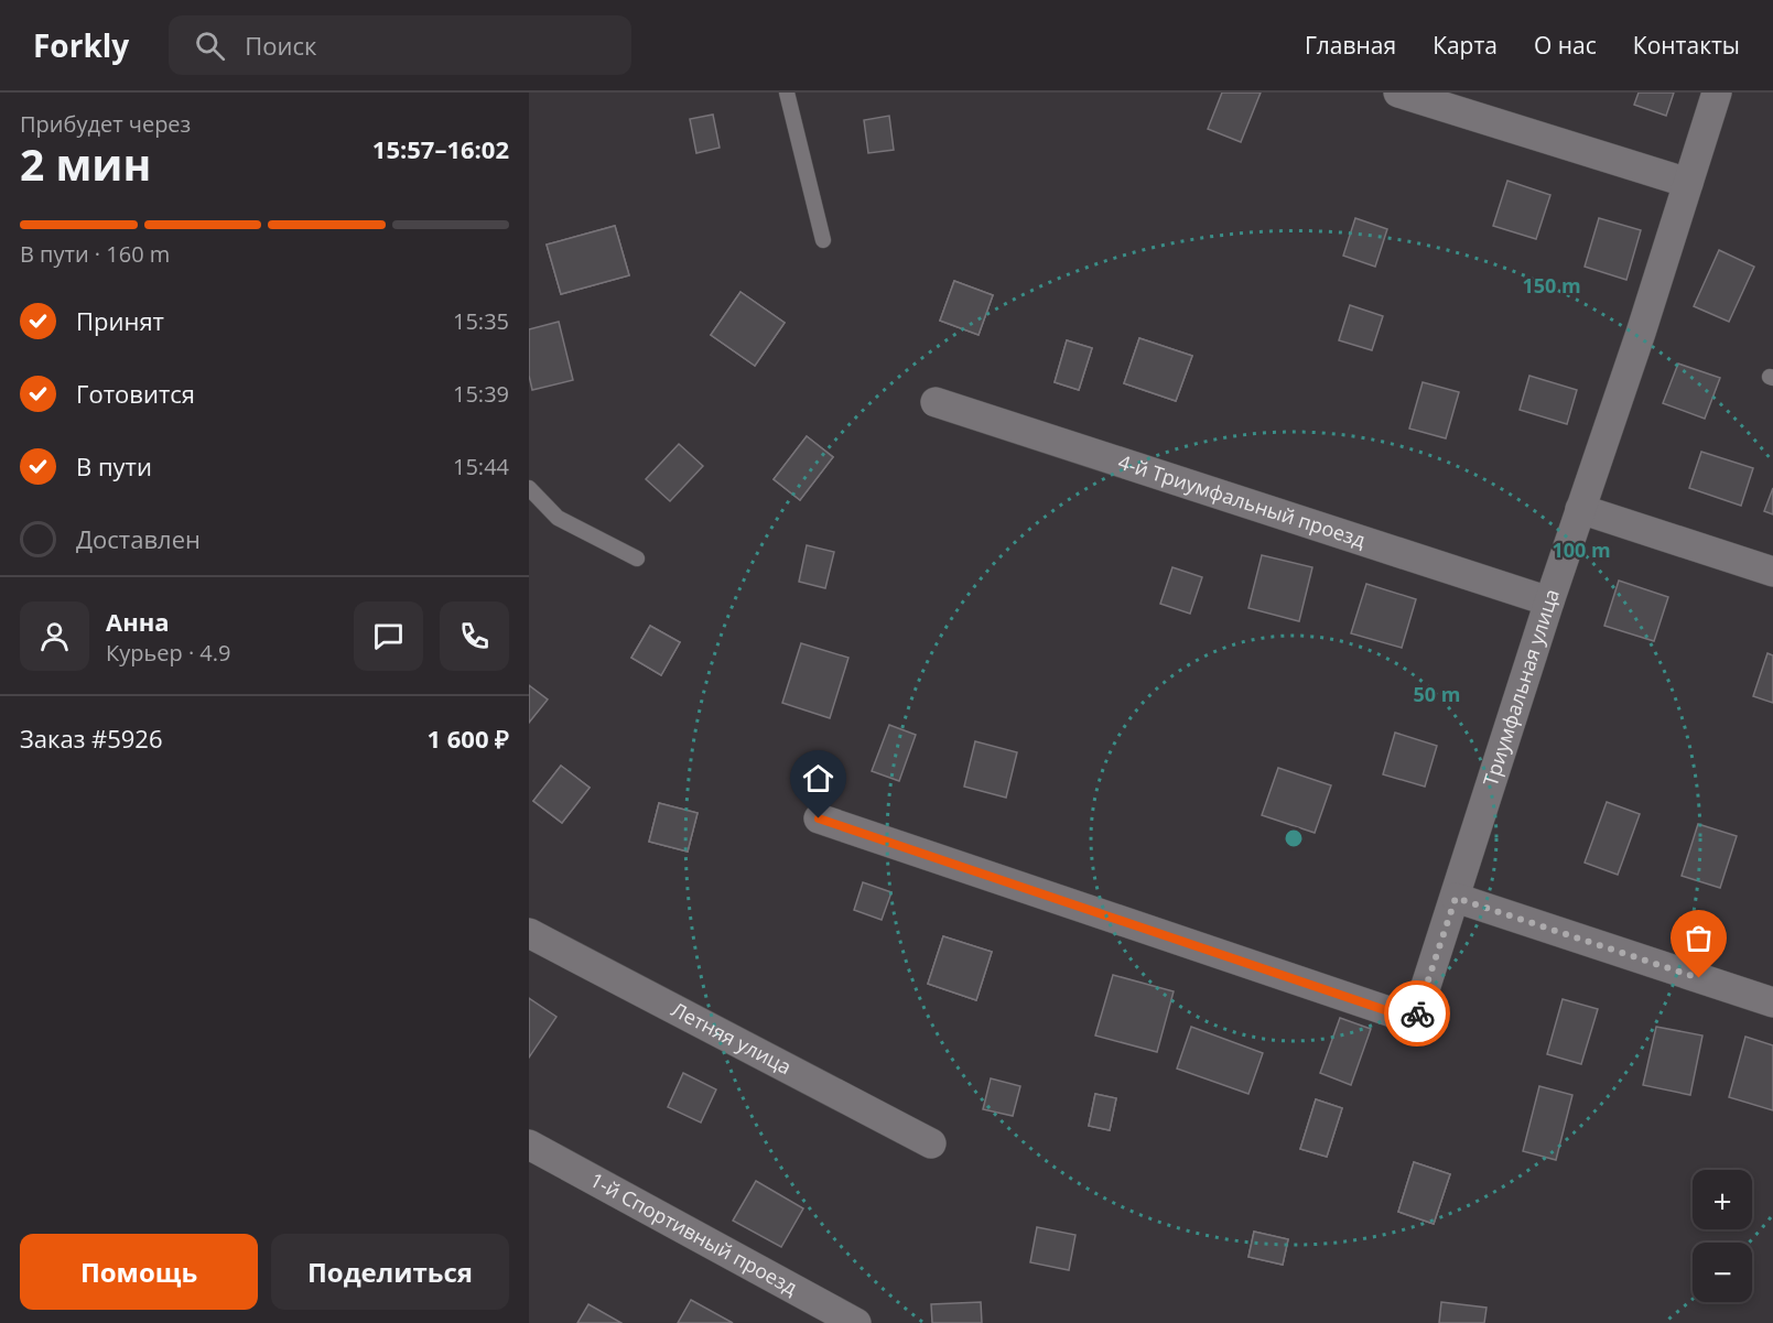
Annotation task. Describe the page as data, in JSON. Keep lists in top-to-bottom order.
{
  "streets": {
    "street": [
      "4-й Триумфальный проезд",
      "Триумфальная улица",
      "Летняя улица",
      "1-й Спортивный проезд"
    ]
  },
  "crossings": [
    ["4-й Триумфальный проезд", "Триумфальная улица"]
  ],
  "page": {
    "header": "Forkly",
    "search": "Поиск",
    "nav": [
      "Главная",
      "Карта",
      "О нас",
      "Контакты"
    ],
    "heading": ["2 мин", "Прибудет через", "15:57–16:02"],
    "panel": [
      "Анна",
      "Курьер · 4.9",
      "Заказ #5926",
      "1 600 ₽"
    ],
    "bar": "В пути · 160 m",
    "list": [
      ["Принят", "15:35"],
      ["Готовится", "15:39"],
      ["В пути", "15:44"],
      "Доставлен"
    ],
    "map_buttons": ["+", "−"],
    "buttons": ["Помощь", "Поделиться"]
  },
  "rings": ["150 m", "100 m", "50 m"]
}
